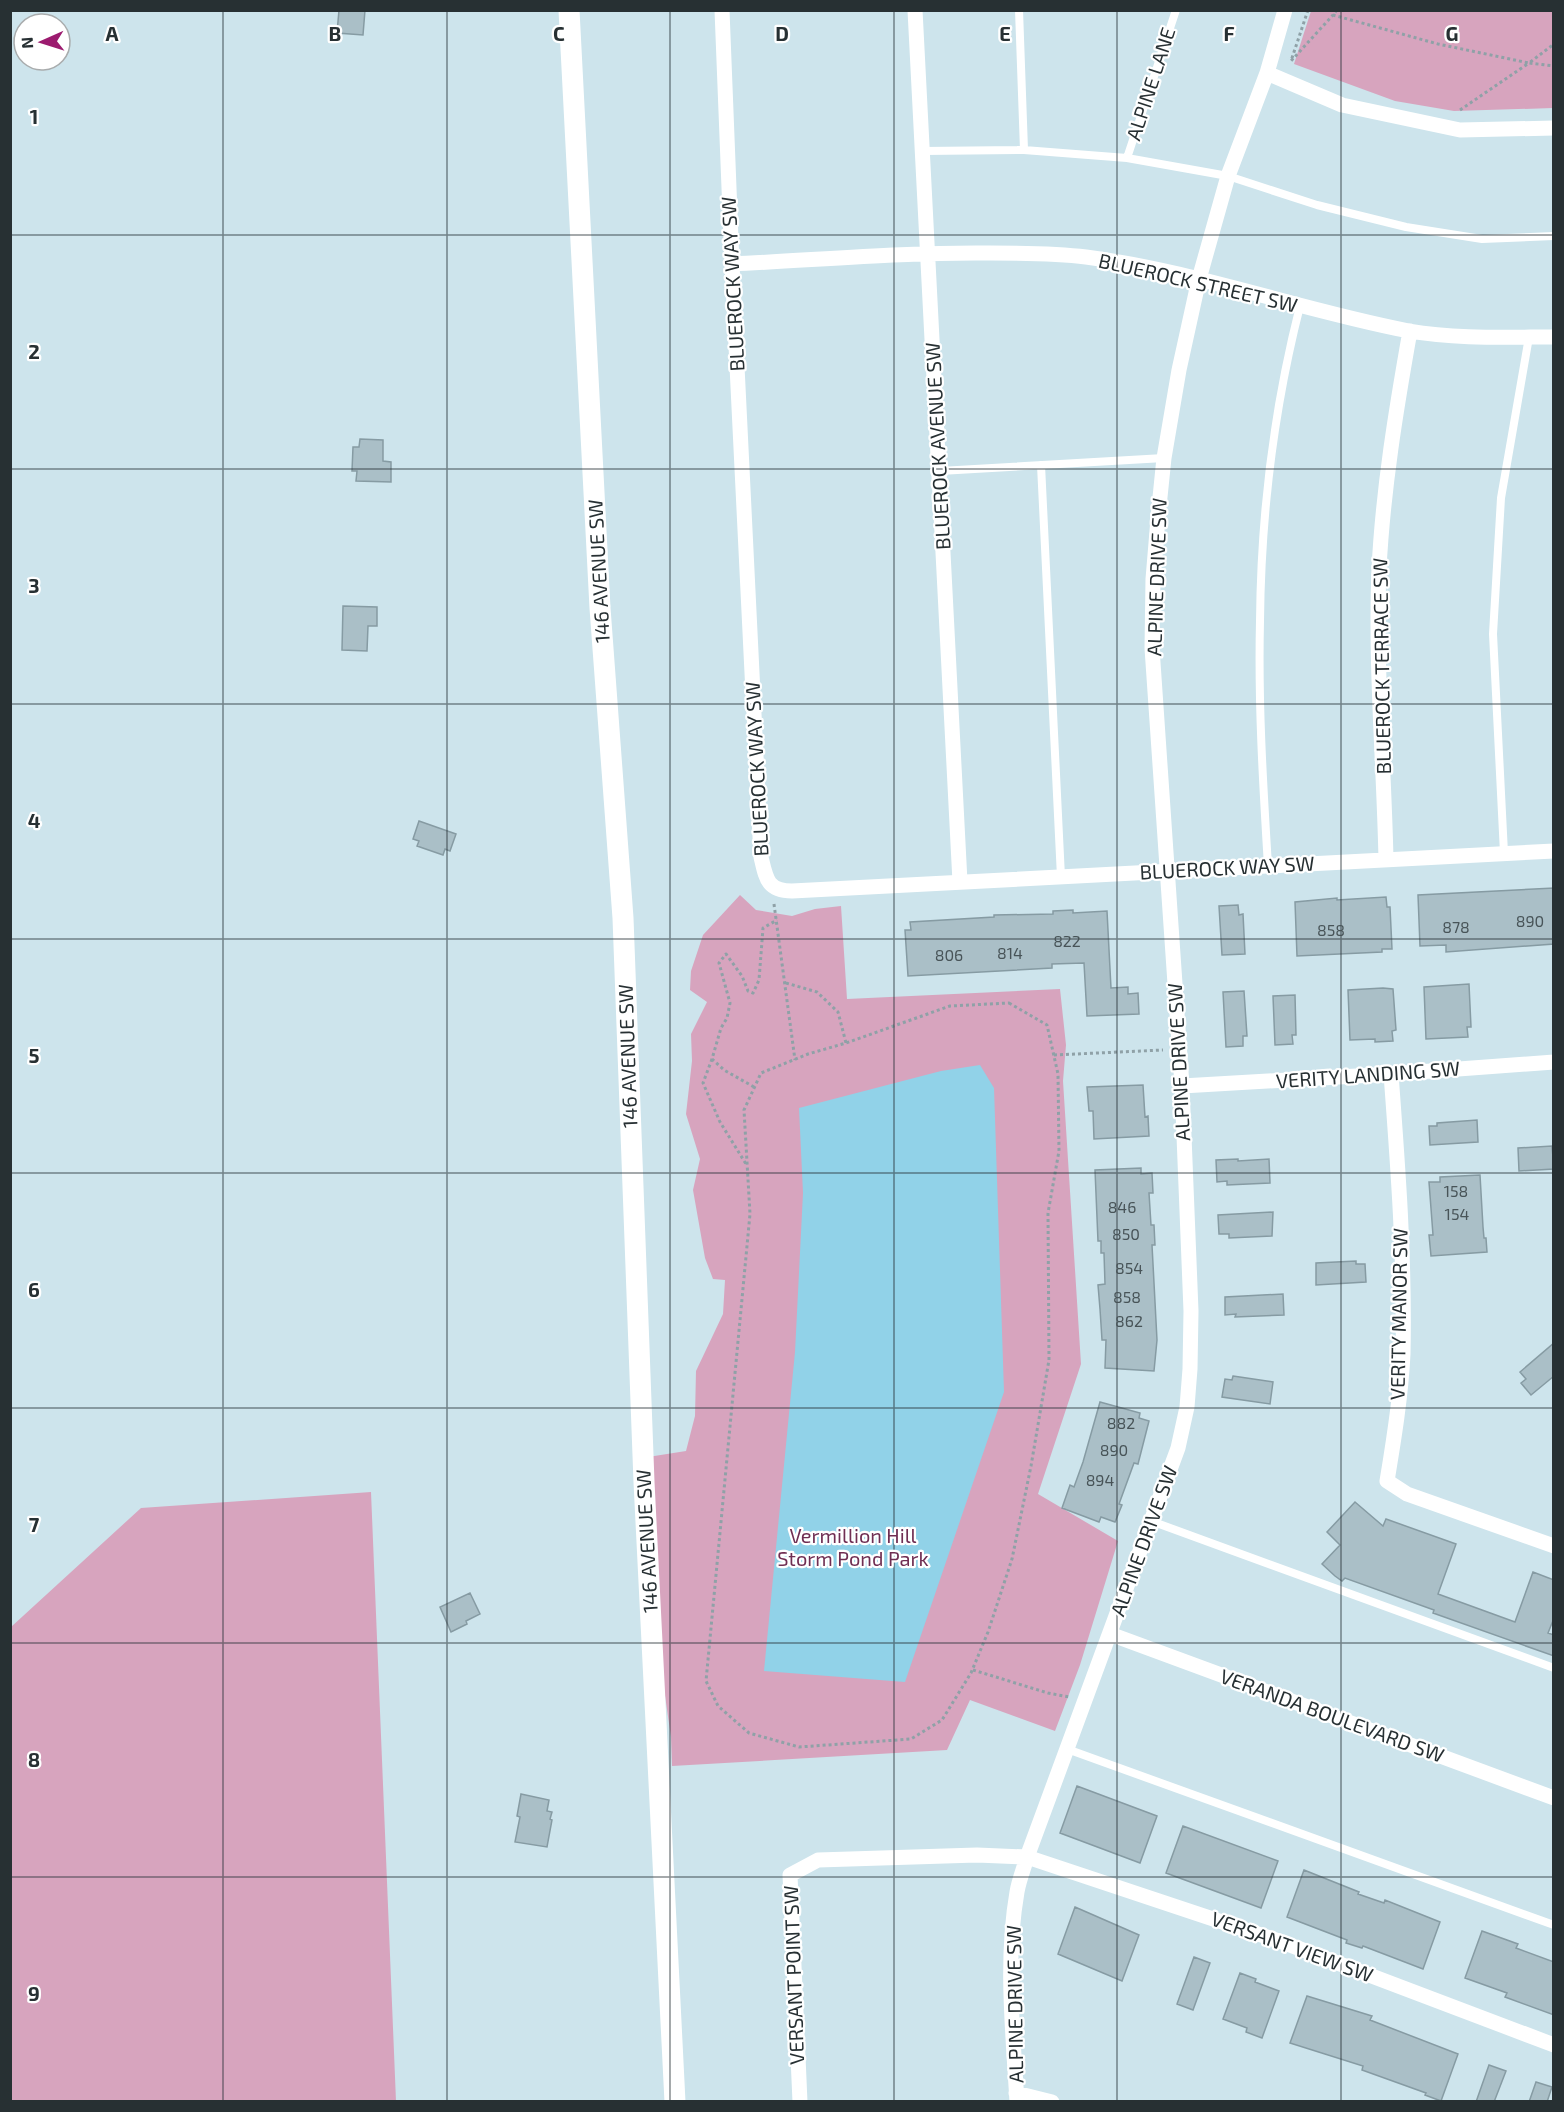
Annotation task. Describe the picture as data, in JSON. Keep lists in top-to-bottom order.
{
  "streets": {
    "street": [
      "BLUEROCK STREET SW",
      "BLUEROCK WAY SW",
      "BLUEROCK AVENUE SW",
      "146 AVENUE SW",
      "ALPINE DRIVE SW",
      "BLUEROCK TERRACE SW",
      "VERITY LANDING SW",
      "VERITY MANOR SW",
      "VERANDA BOULEVARD SW",
      "VERSANT VIEW SW",
      "VERSANT POINT SW"
    ],
    "lane": ["ALPINE LANE"]
  },
  "crossings": [
    ["BLUEROCK STREET SW", "BLUEROCK WAY SW"],
    ["BLUEROCK STREET SW", "BLUEROCK AVENUE SW"],
    ["BLUEROCK STREET SW", "ALPINE DRIVE SW"],
    ["BLUEROCK STREET SW", "BLUEROCK TERRACE SW"],
    ["BLUEROCK WAY SW", "BLUEROCK AVENUE SW"],
    ["BLUEROCK WAY SW", "ALPINE DRIVE SW"],
    ["BLUEROCK WAY SW", "BLUEROCK TERRACE SW"],
    ["ALPINE DRIVE SW", "VERITY LANDING SW"],
    ["ALPINE DRIVE SW", "VERANDA BOULEVARD SW"],
    ["ALPINE DRIVE SW", "VERSANT VIEW SW"],
    ["ALPINE DRIVE SW", "VERSANT POINT SW"],
    ["VERITY LANDING SW", "VERITY MANOR SW"],
    ["VERSANT VIEW SW", "VERSANT POINT SW"]
  ],
  "parks": ["Vermillion Hill Storm Pond Park"],
  "house_numbers": [
    "890",
    "878",
    "858",
    "822",
    "814",
    "806",
    "158",
    "846",
    "154",
    "850",
    "854",
    "858",
    "862",
    "882",
    "890",
    "894"
  ],
  "north": "left",
  "grid": {
    "columns": [
      "A",
      "B",
      "C",
      "D",
      "E",
      "F",
      "G"
    ],
    "rows": [
      "1",
      "2",
      "3",
      "4",
      "5",
      "6",
      "7",
      "8",
      "9"
    ]
  }
}
